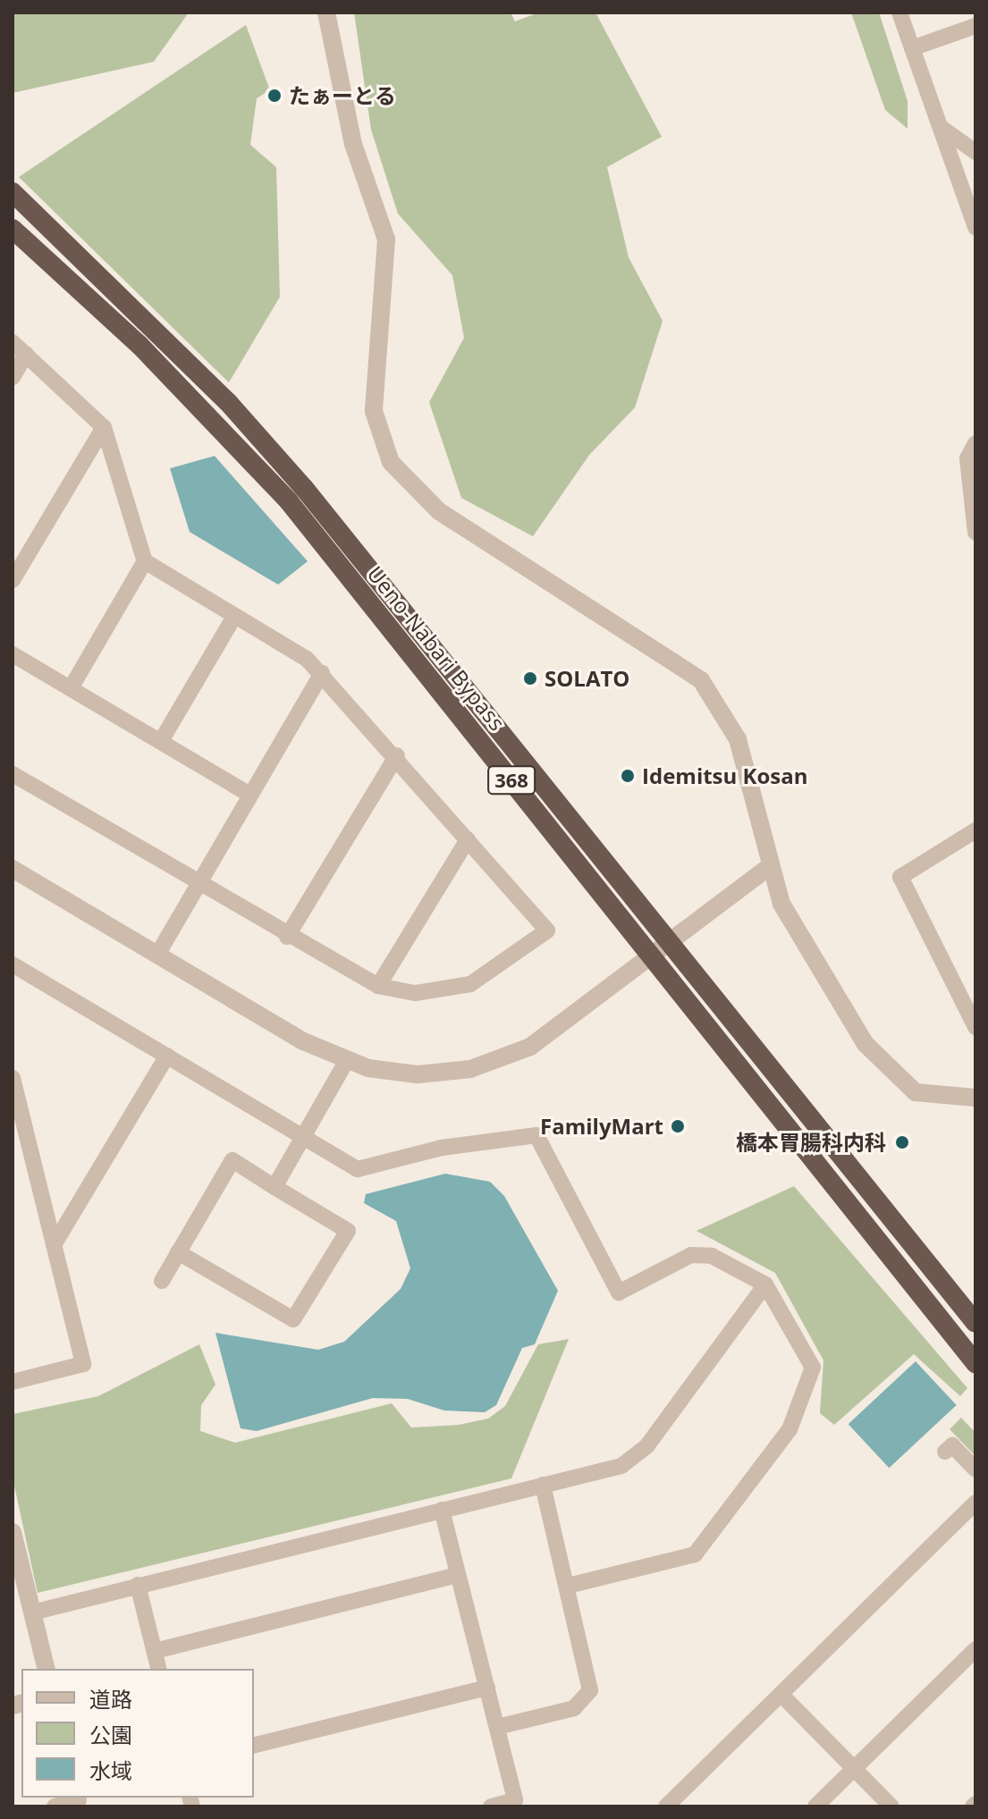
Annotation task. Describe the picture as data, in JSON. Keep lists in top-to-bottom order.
{
  "streets": {
    "highway": ["Ueno-Nabari Bypass", "368"]
  },
  "places": [
    "たぁーとる",
    "SOLATO",
    "Idemitsu Kosan",
    "FamilyMart",
    "橋本胃腸科内科"
  ],
  "legend": ["道路", "公園", "水域"]
}
